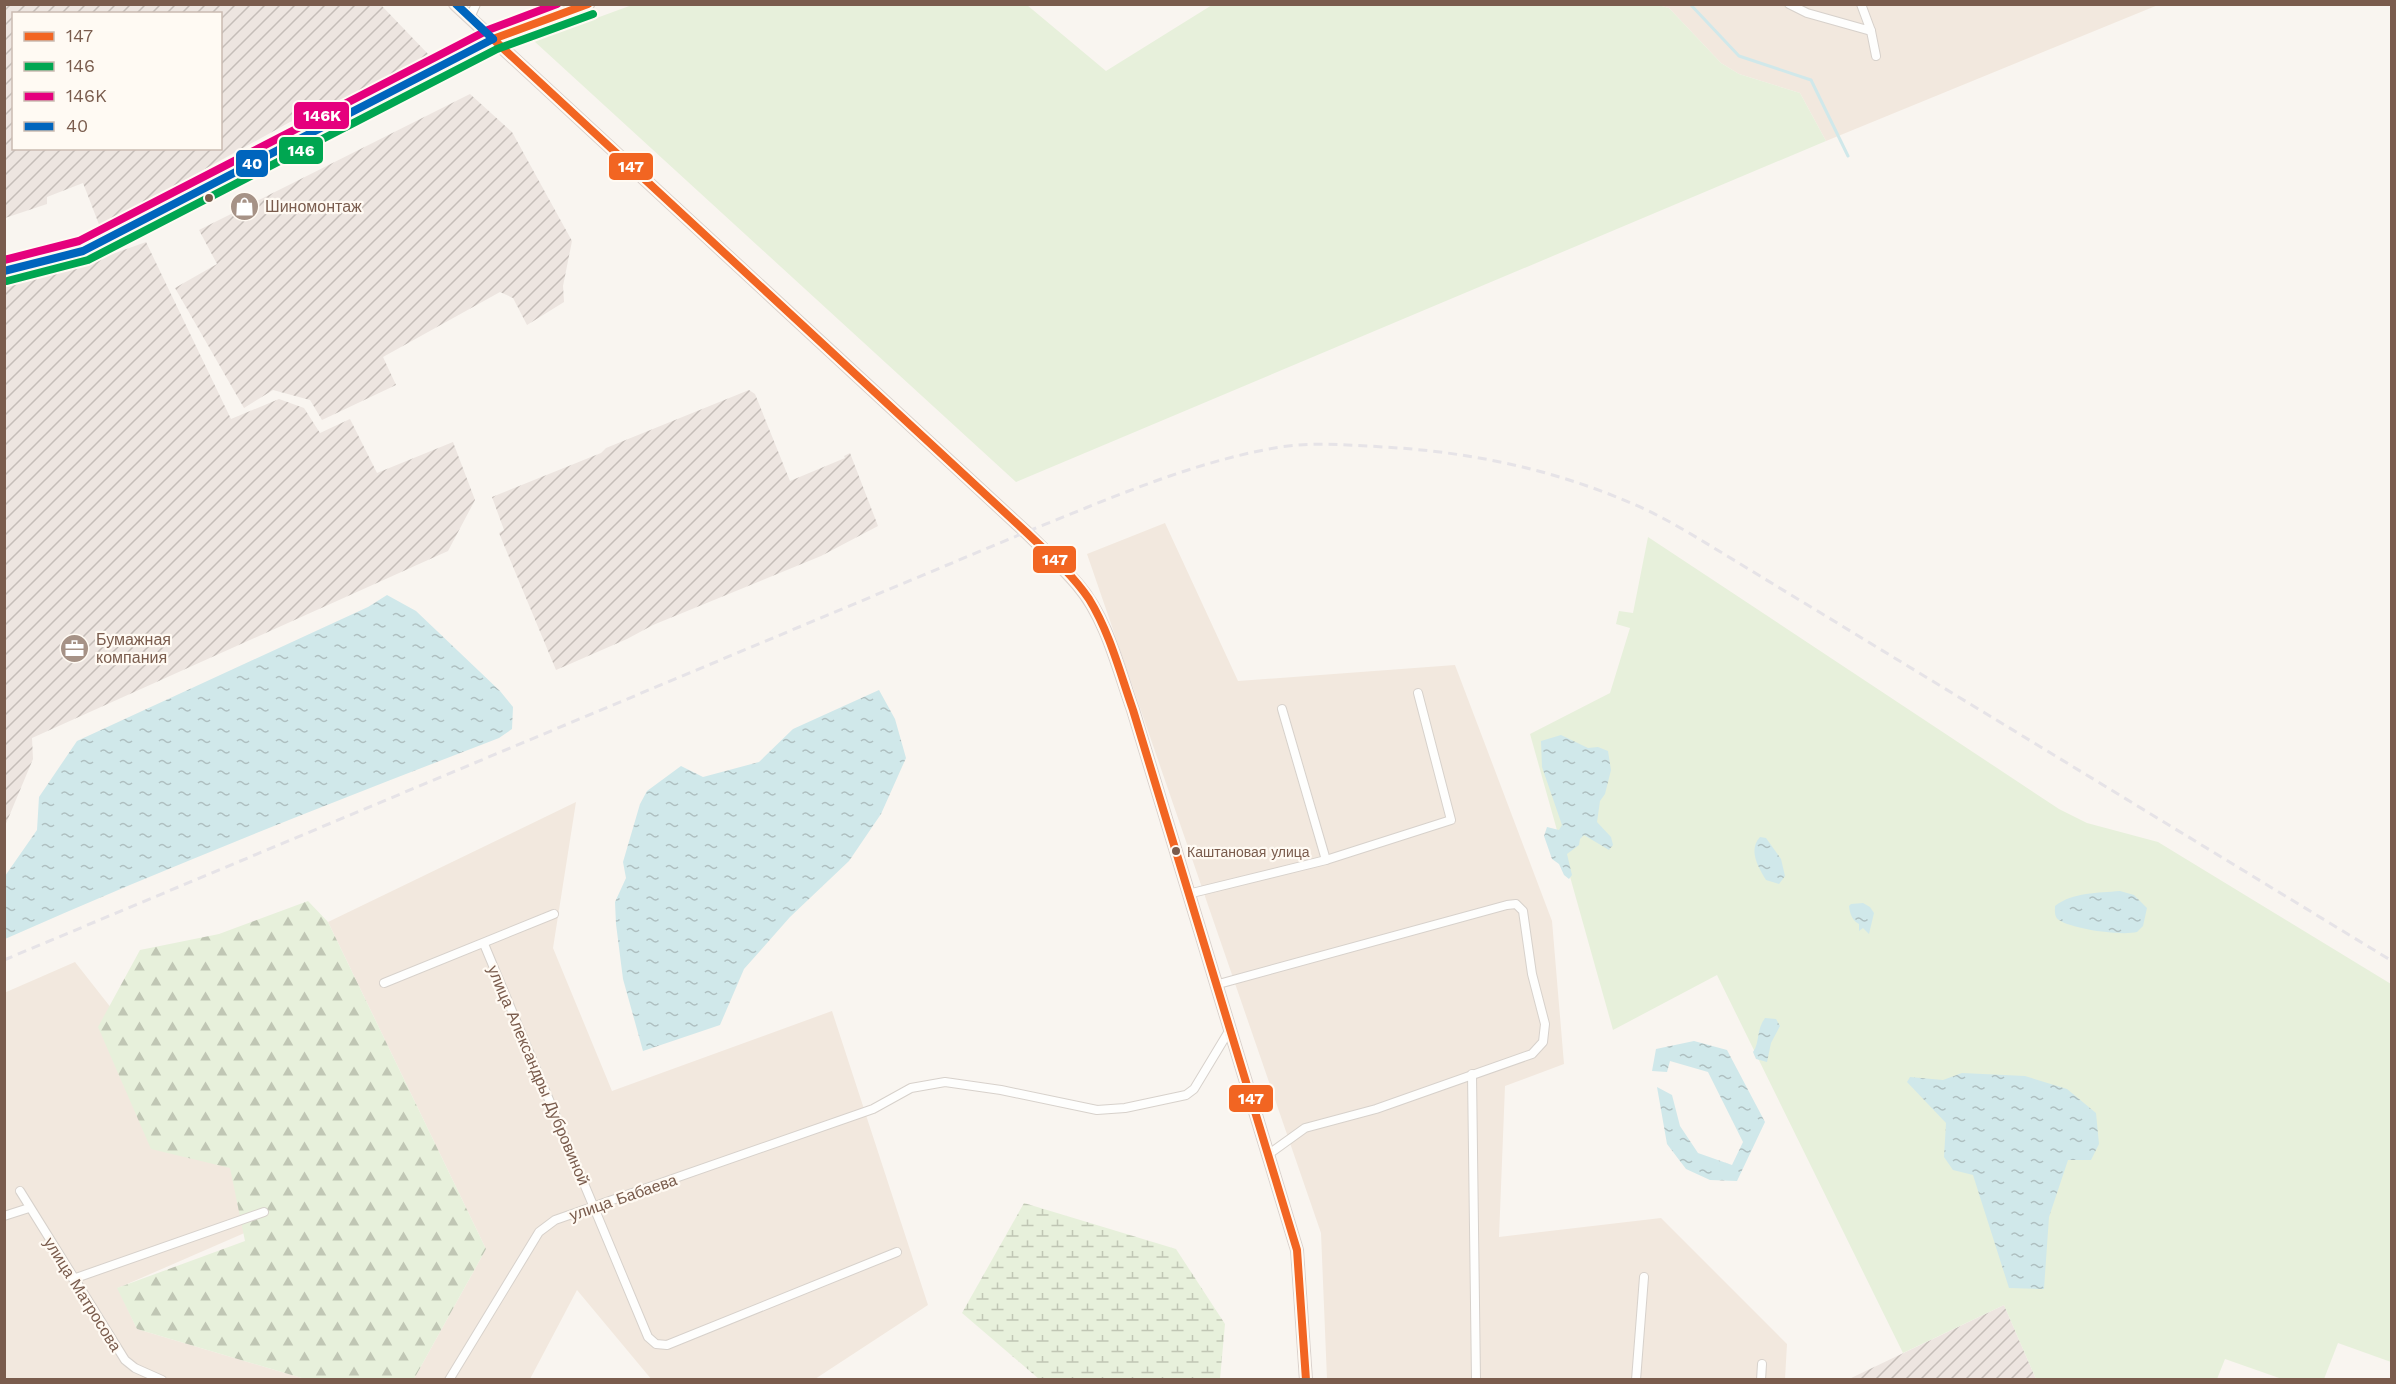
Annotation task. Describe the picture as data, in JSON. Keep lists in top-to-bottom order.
{
  "streets": {
    "street": ["улица Александры Дубровиной", "улица Бабаева", "улица Матросова"]
  },
  "crossings": [
    ["улица Александры Дубровиной", "улица Бабаева"]
  ],
  "places": {
    "shop": ["Шиномонтаж"],
    "office": ["Бумажная компания"],
    "other": ["Каштановая улица"]
  },
  "lines": [
    "transit line 147",
    "transit line 146K",
    "transit line 40",
    "transit line 146"
  ],
  "legend": [
    "147",
    "146",
    "146K",
    "40"
  ]
}
